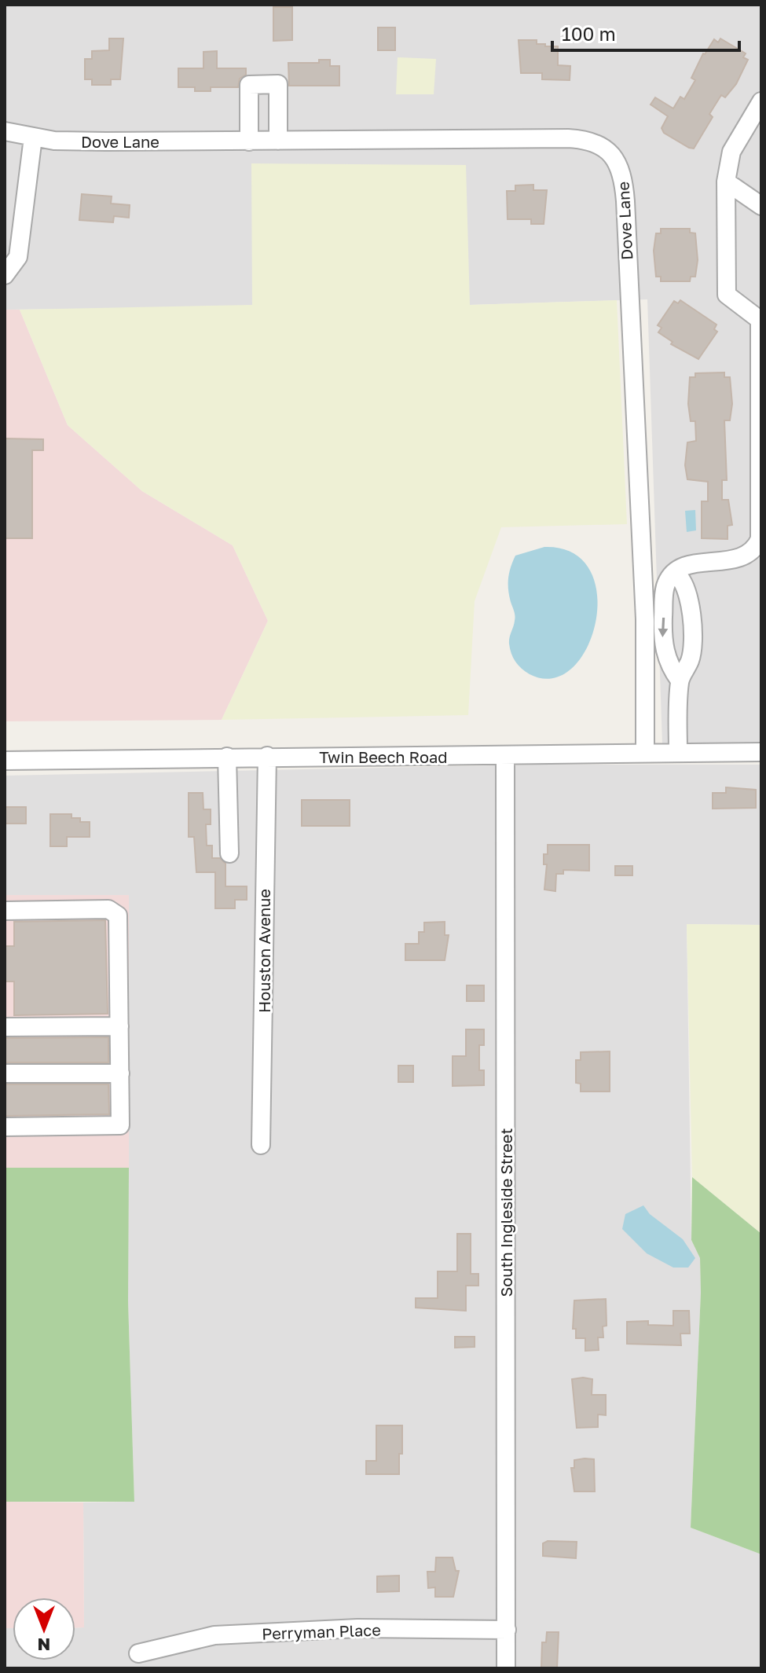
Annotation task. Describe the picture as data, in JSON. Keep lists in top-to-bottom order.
{
  "streets": {
    "street": [
      "Dove Lane",
      "Twin Beech Road",
      "Houston Avenue",
      "South Ingleside Street",
      "Perryman Place"
    ]
  },
  "crossings": [
    ["Dove Lane", "Twin Beech Road"],
    ["Twin Beech Road", "Houston Avenue"],
    ["Twin Beech Road", "South Ingleside Street"],
    ["South Ingleside Street", "Perryman Place"]
  ],
  "scale_bar": "100 m",
  "north": "bottom"
}
